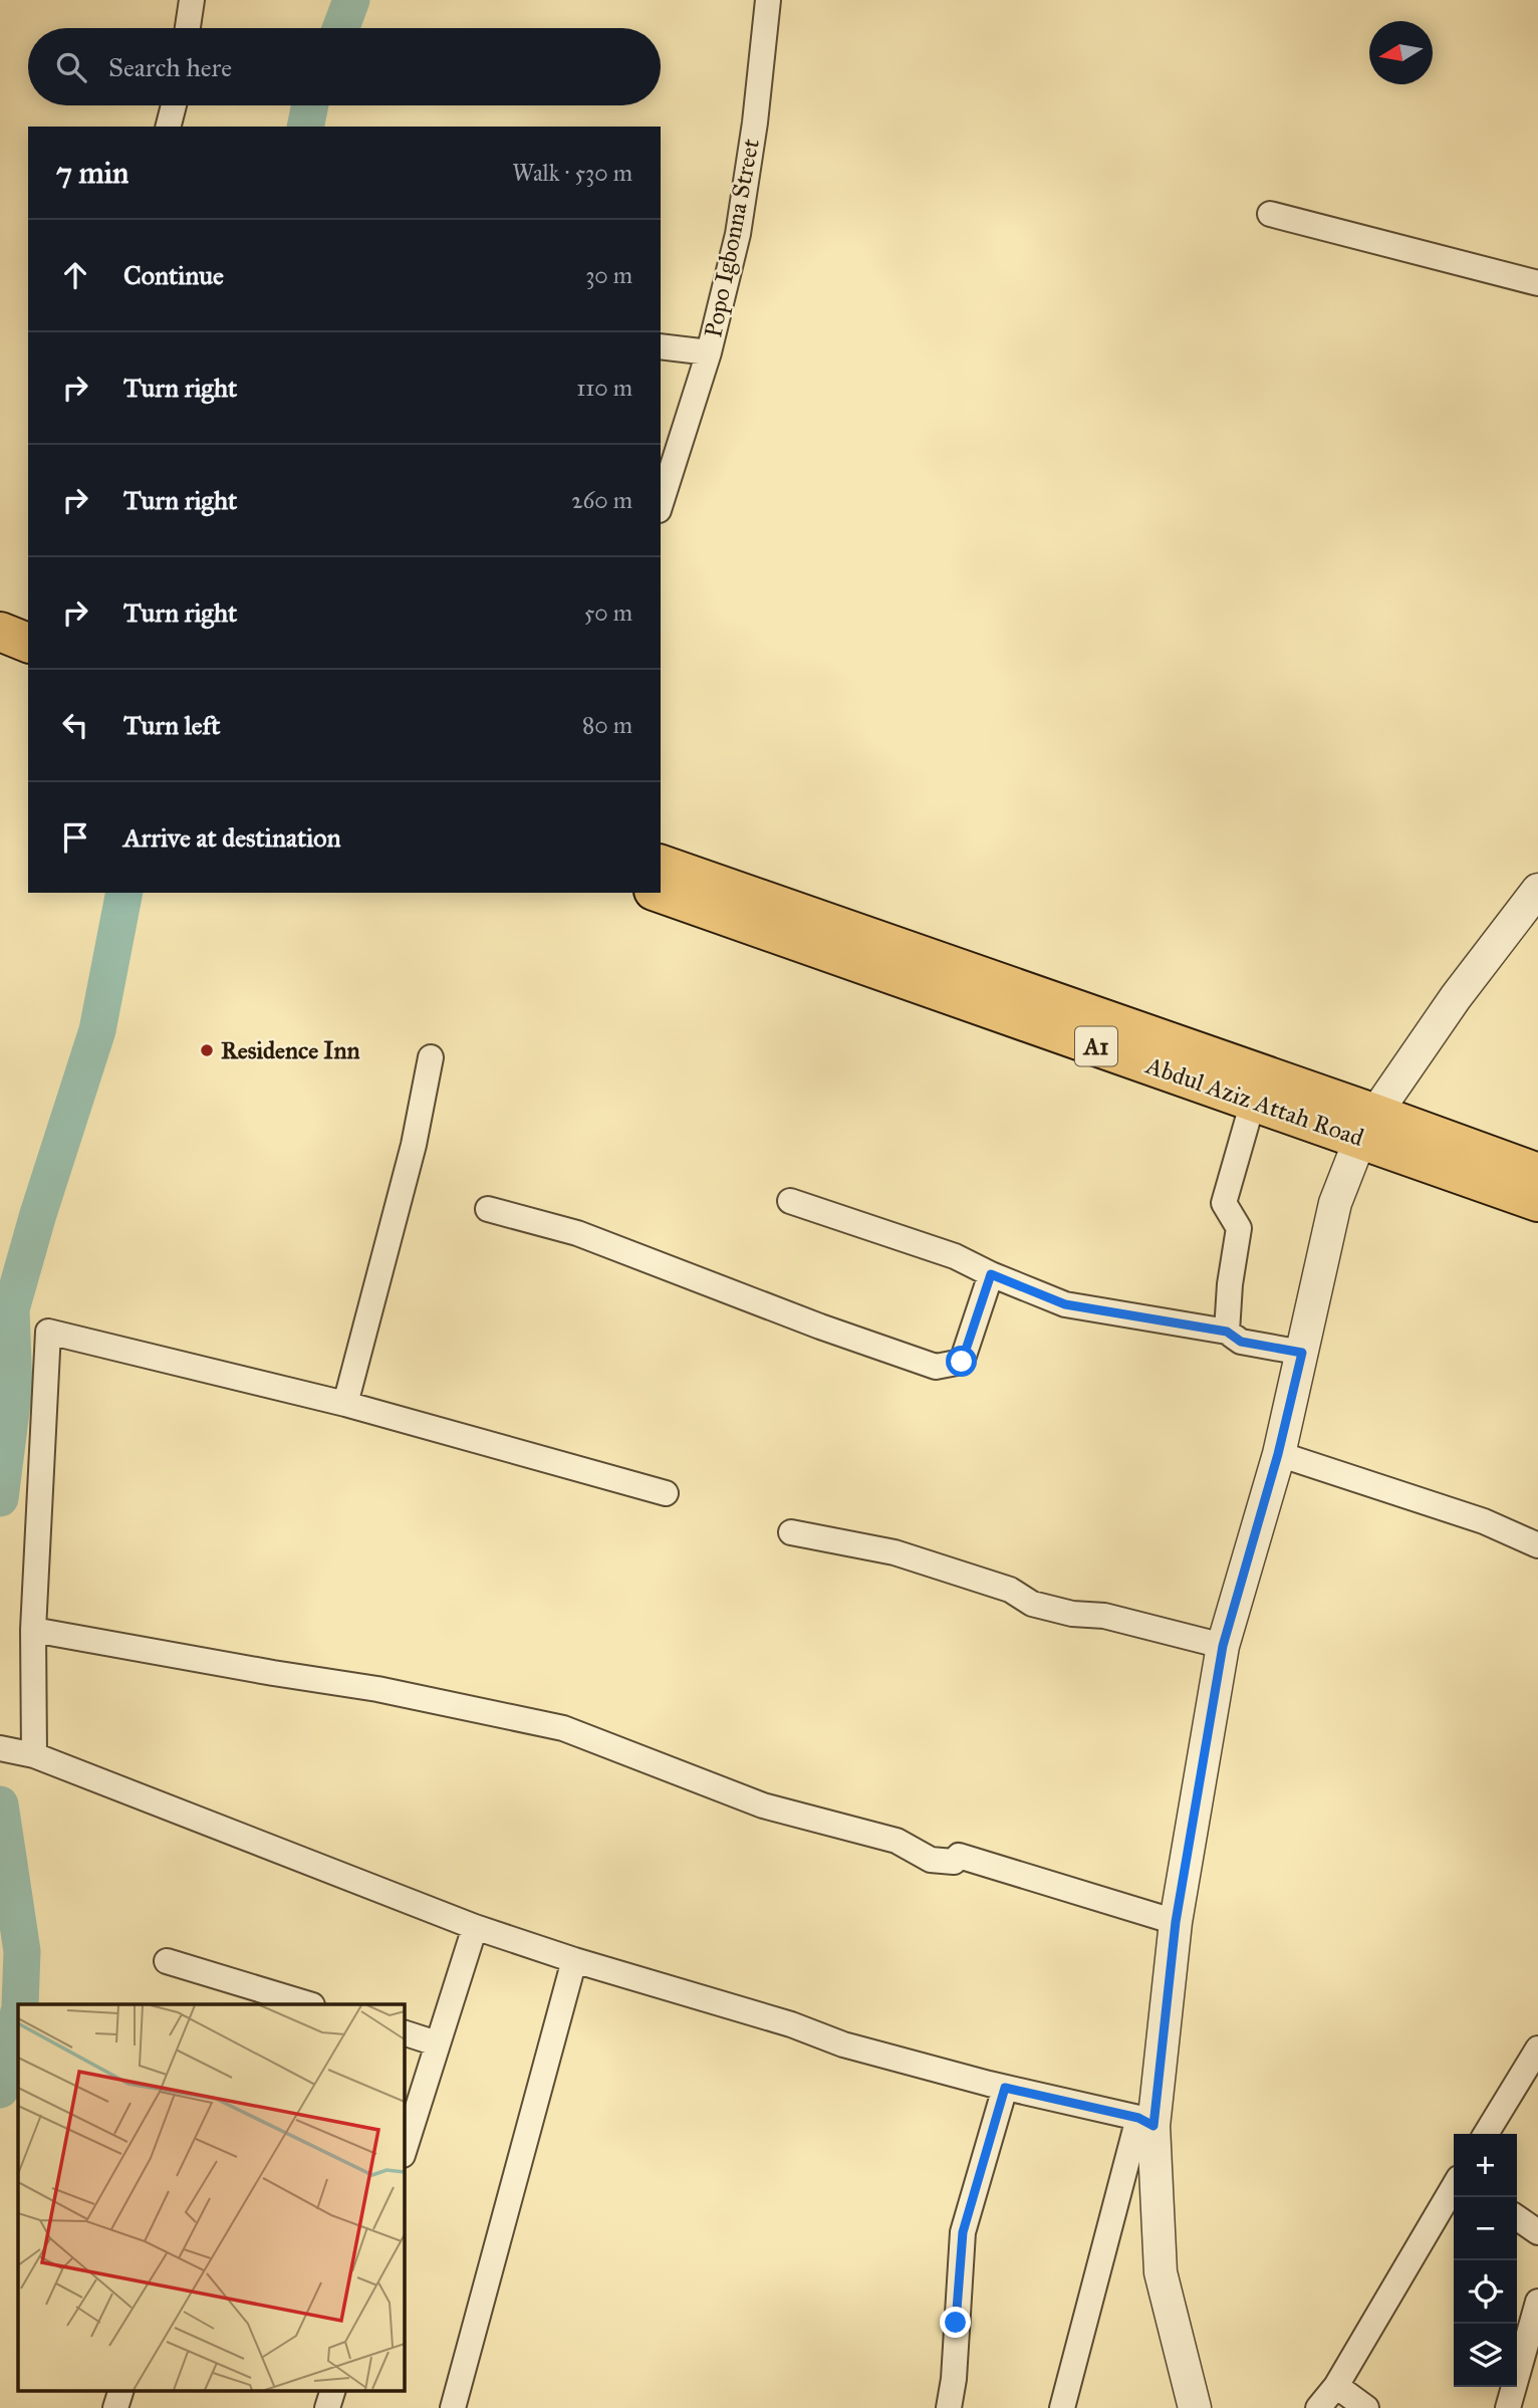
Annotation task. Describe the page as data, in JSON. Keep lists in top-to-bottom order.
{
  "streets": {
    "highway": ["A1", "Abdul Aziz Attah Road"],
    "street": ["Popo Igbonna Street"]
  },
  "places": ["Residence Inn"],
  "north": "left",
  "page": {
    "search": "Search here",
    "heading": ["7 min", "Walk · 530 m"],
    "list": [
      ["Continue", "30 m"],
      ["Turn right", "110 m"],
      ["Turn right", "260 m"],
      ["Turn right", "50 m"],
      ["Turn left", "80 m"],
      "Arrive at destination"
    ],
    "map_buttons": ["+", "−"]
  }
}
